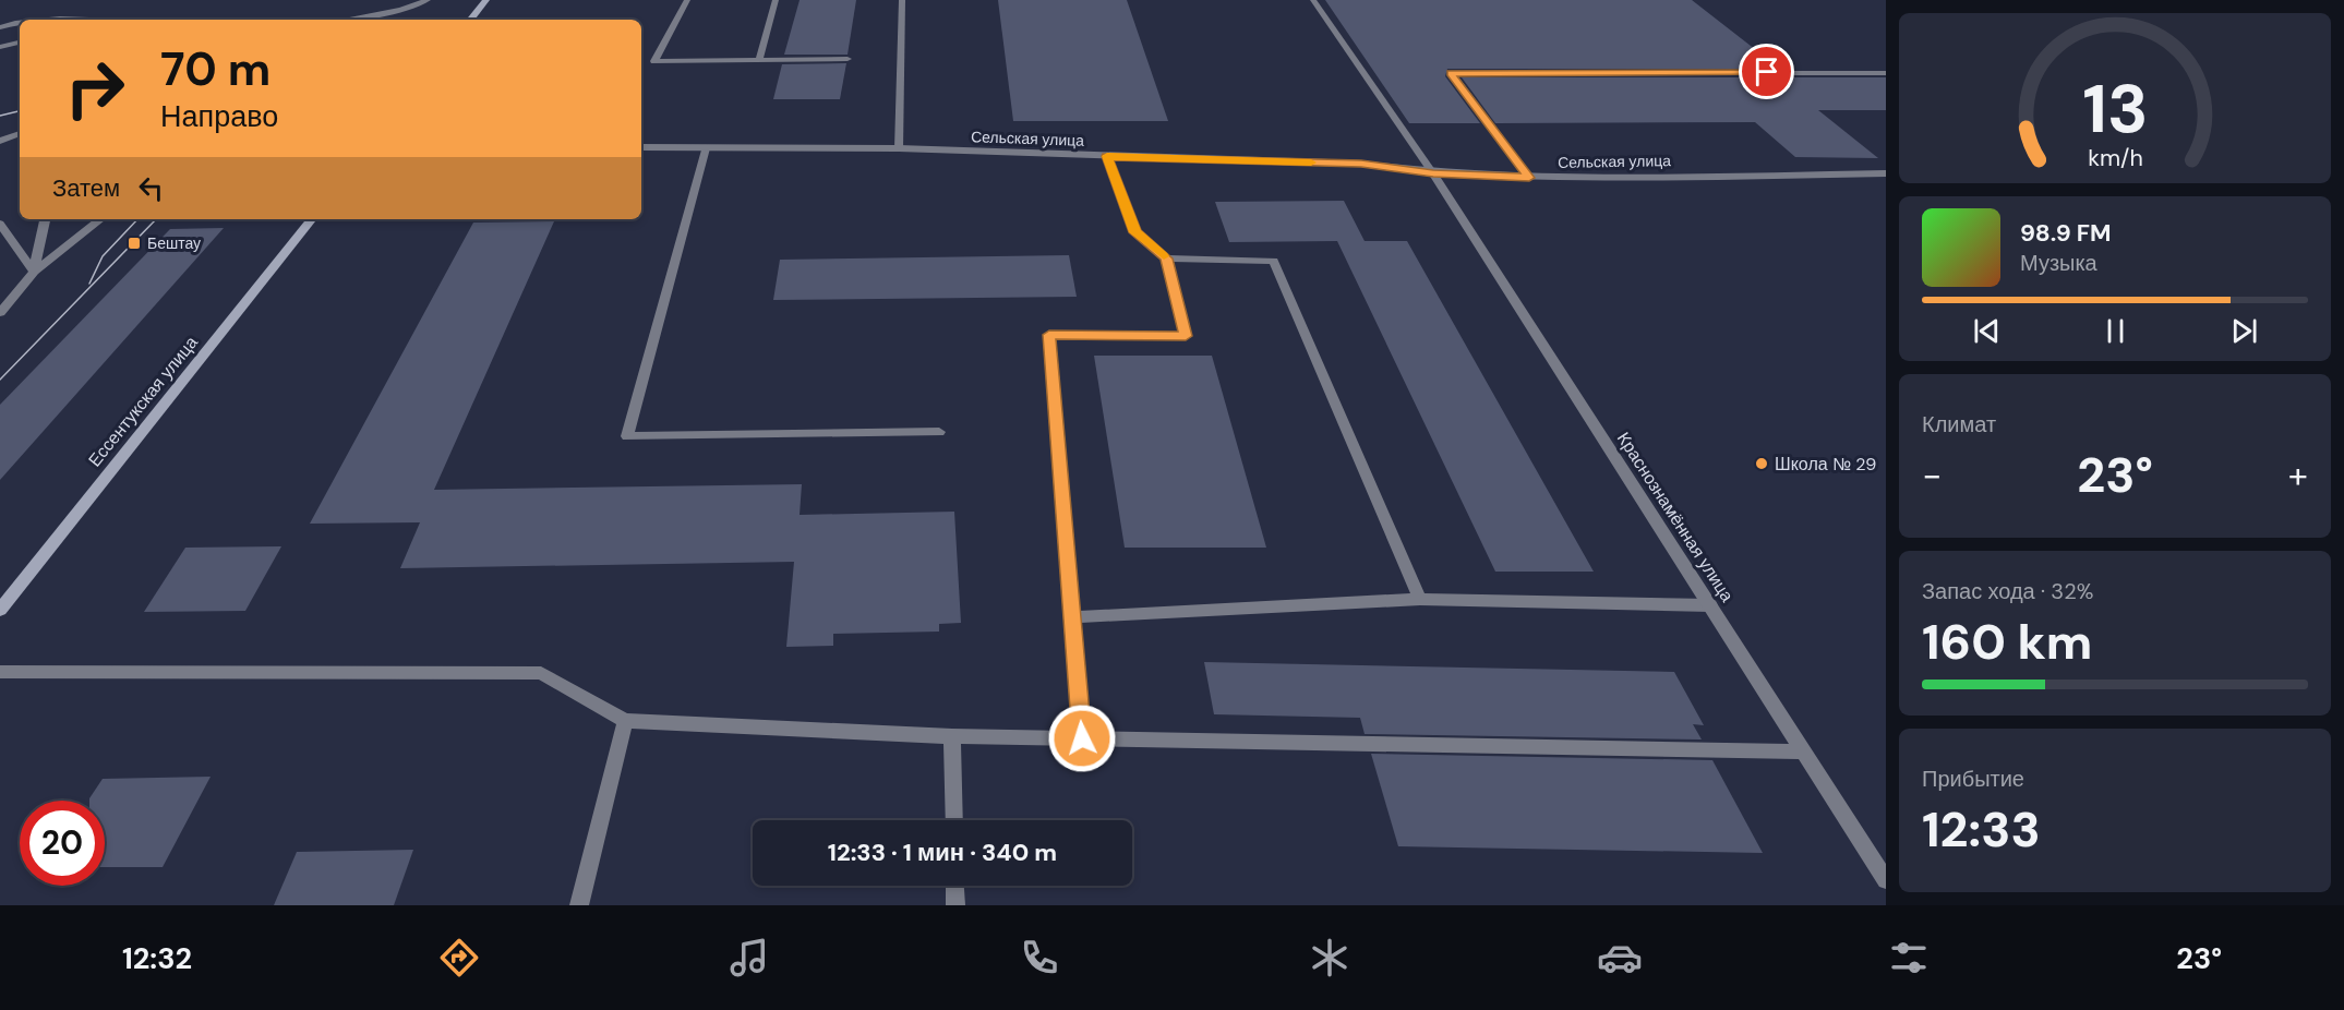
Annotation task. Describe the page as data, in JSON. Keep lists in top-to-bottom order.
{
  "streets": {
    "street": ["Сельская улица", "Ессентукская улица", "Краснознамённая улица"]
  },
  "crossings": [
    ["Сельская улица", "Краснознамённая улица"]
  ],
  "places": {
    "transit": ["Бештау"],
    "other": ["Школа № 29"]
  },
  "page": {
    "turn": ["70 m", "Направо"],
    "then": "Затем",
    "song": ["98.9 FM", "Музыка"],
    "tile": [
      "Климат",
      ["Запас хода · 32%", "160 km"],
      ["Прибытие", "12:33"]
    ],
    "heat": ["−", "23°", "+"],
    "limit": "20",
    "trip": "12:33 · 1 мин · 340 m",
    "tabs": ["12:32", "23°"],
    "gauge": ["13", "km/h"]
  }
}
